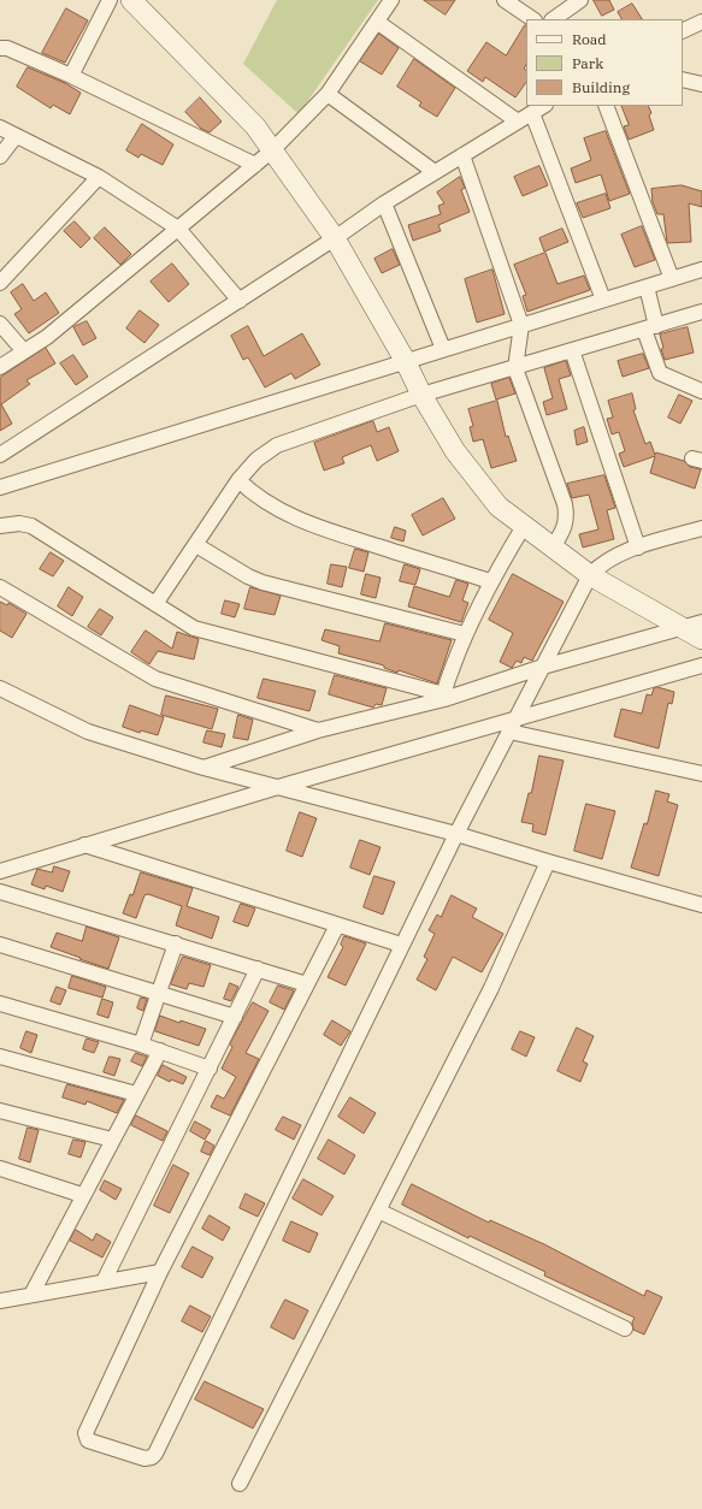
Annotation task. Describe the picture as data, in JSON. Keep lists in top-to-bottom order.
{
  "legend": ["Road", "Park", "Building"]
}
